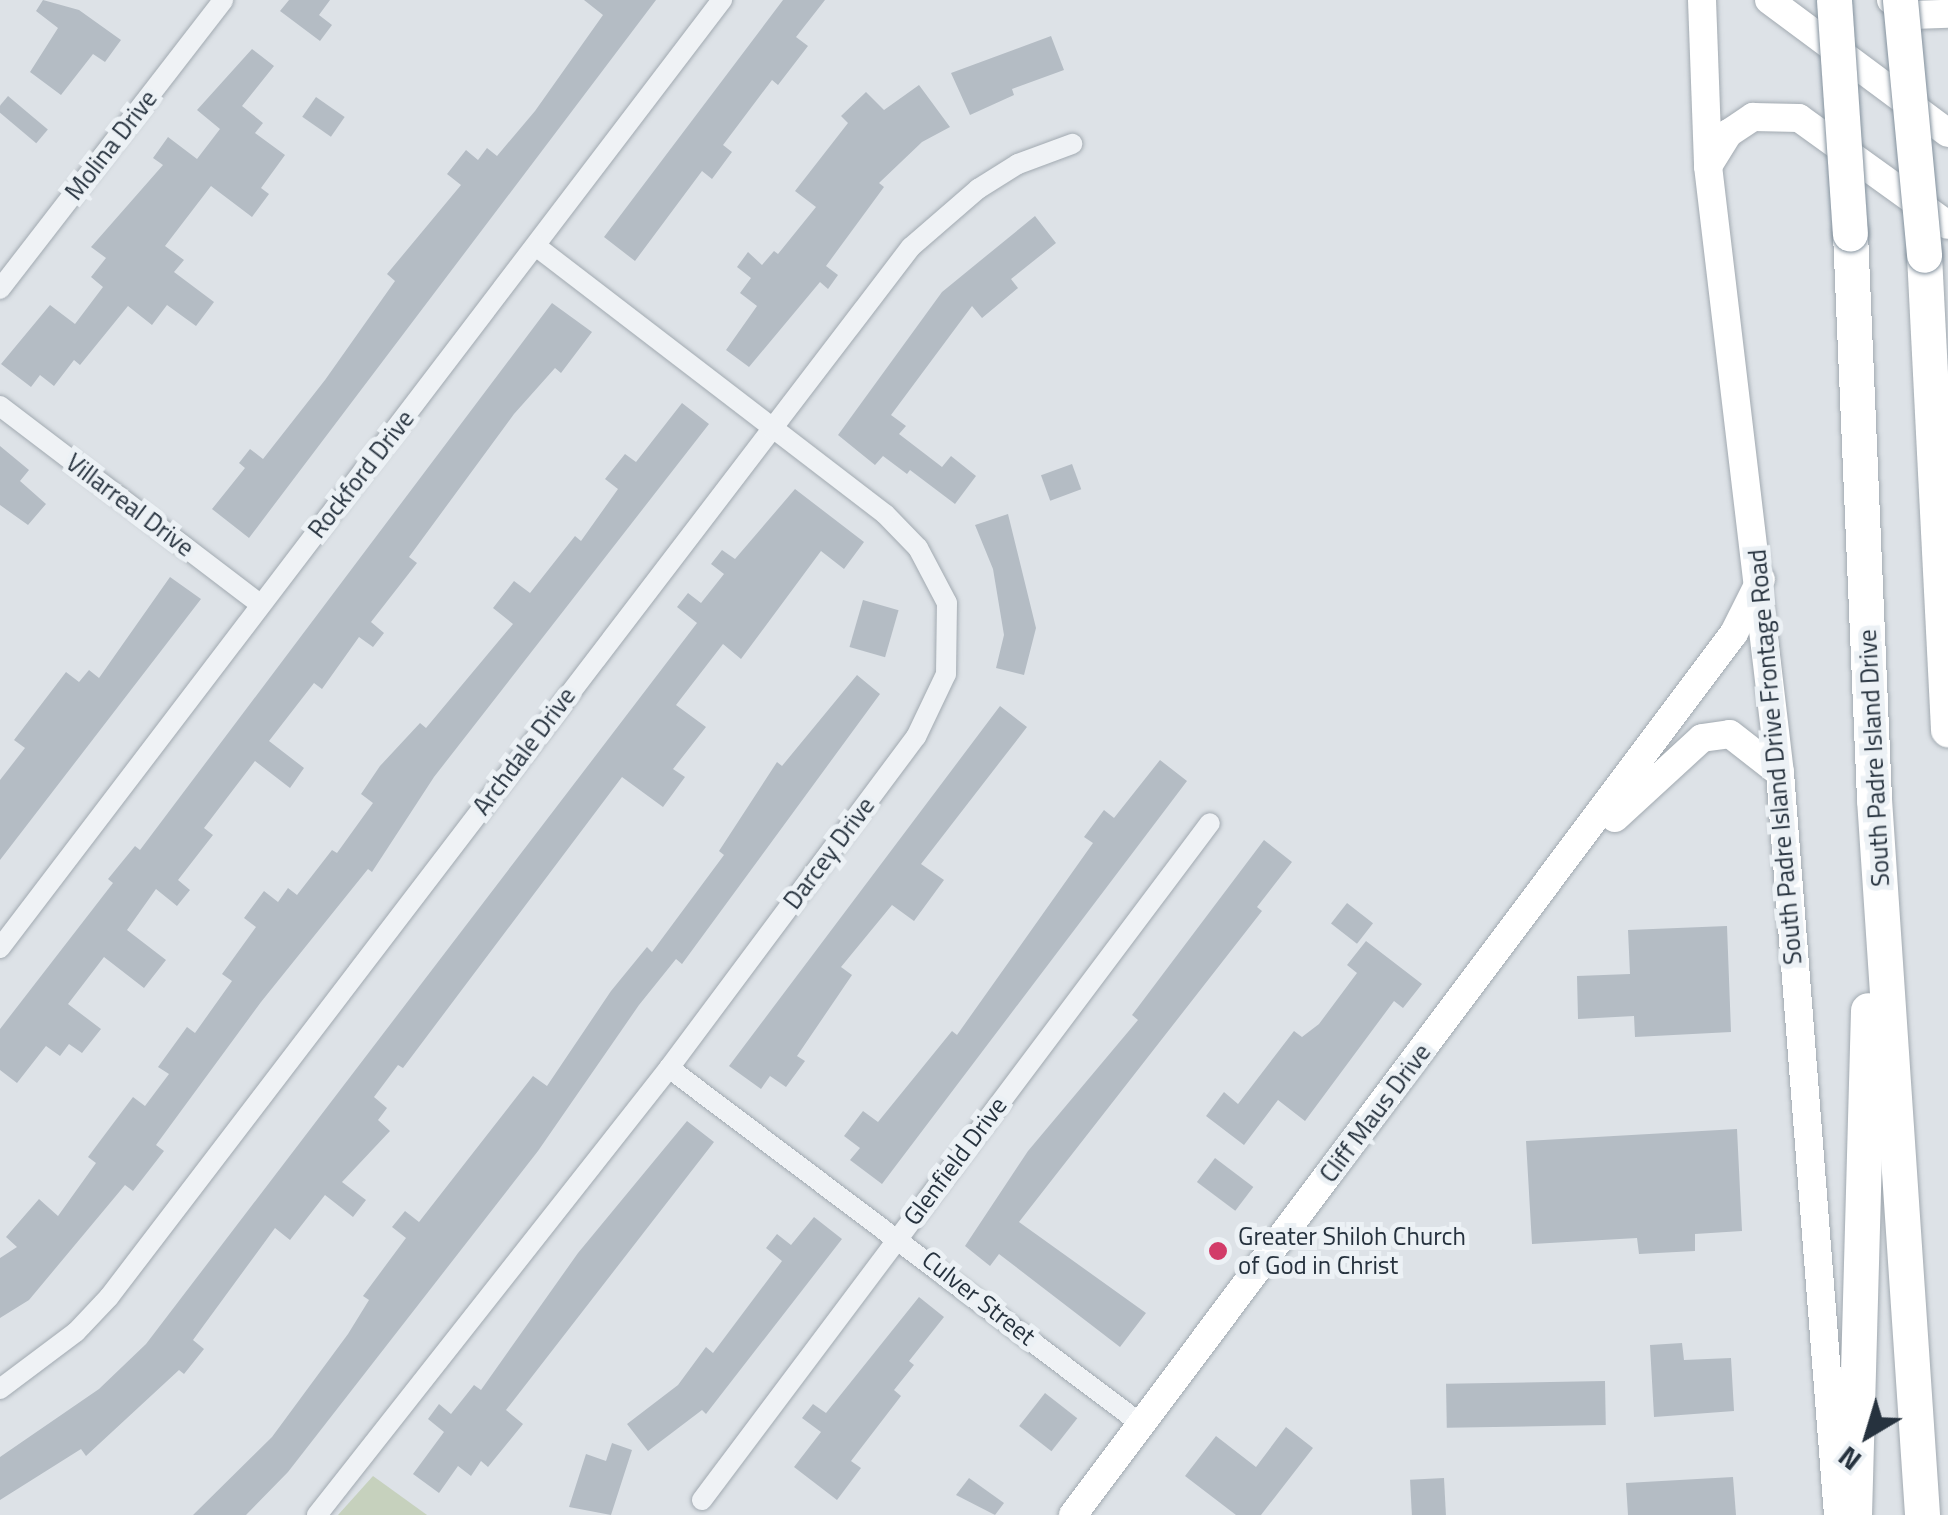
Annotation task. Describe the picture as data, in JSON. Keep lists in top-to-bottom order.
{
  "streets": {
    "highway": ["South Padre Island Drive"],
    "main road": ["South Padre Island Drive Frontage Road", "Cliff Maus Drive"],
    "street": [
      "Molina Drive",
      "Rockford Drive",
      "Villarreal Drive",
      "Archdale Drive",
      "Darcey Drive",
      "Glenfield Drive",
      "Culver Street"
    ]
  },
  "crossings": [
    ["Rockford Drive", "Villarreal Drive"],
    ["Rockford Drive", "Darcey Drive"],
    ["Archdale Drive", "Darcey Drive"],
    ["South Padre Island Drive Frontage Road", "Cliff Maus Drive"],
    ["Darcey Drive", "Culver Street"],
    ["Cliff Maus Drive", "Culver Street"],
    ["Glenfield Drive", "Culver Street"]
  ],
  "places": ["Greater Shiloh Church of God in Christ"],
  "north": "bottom left"
}
